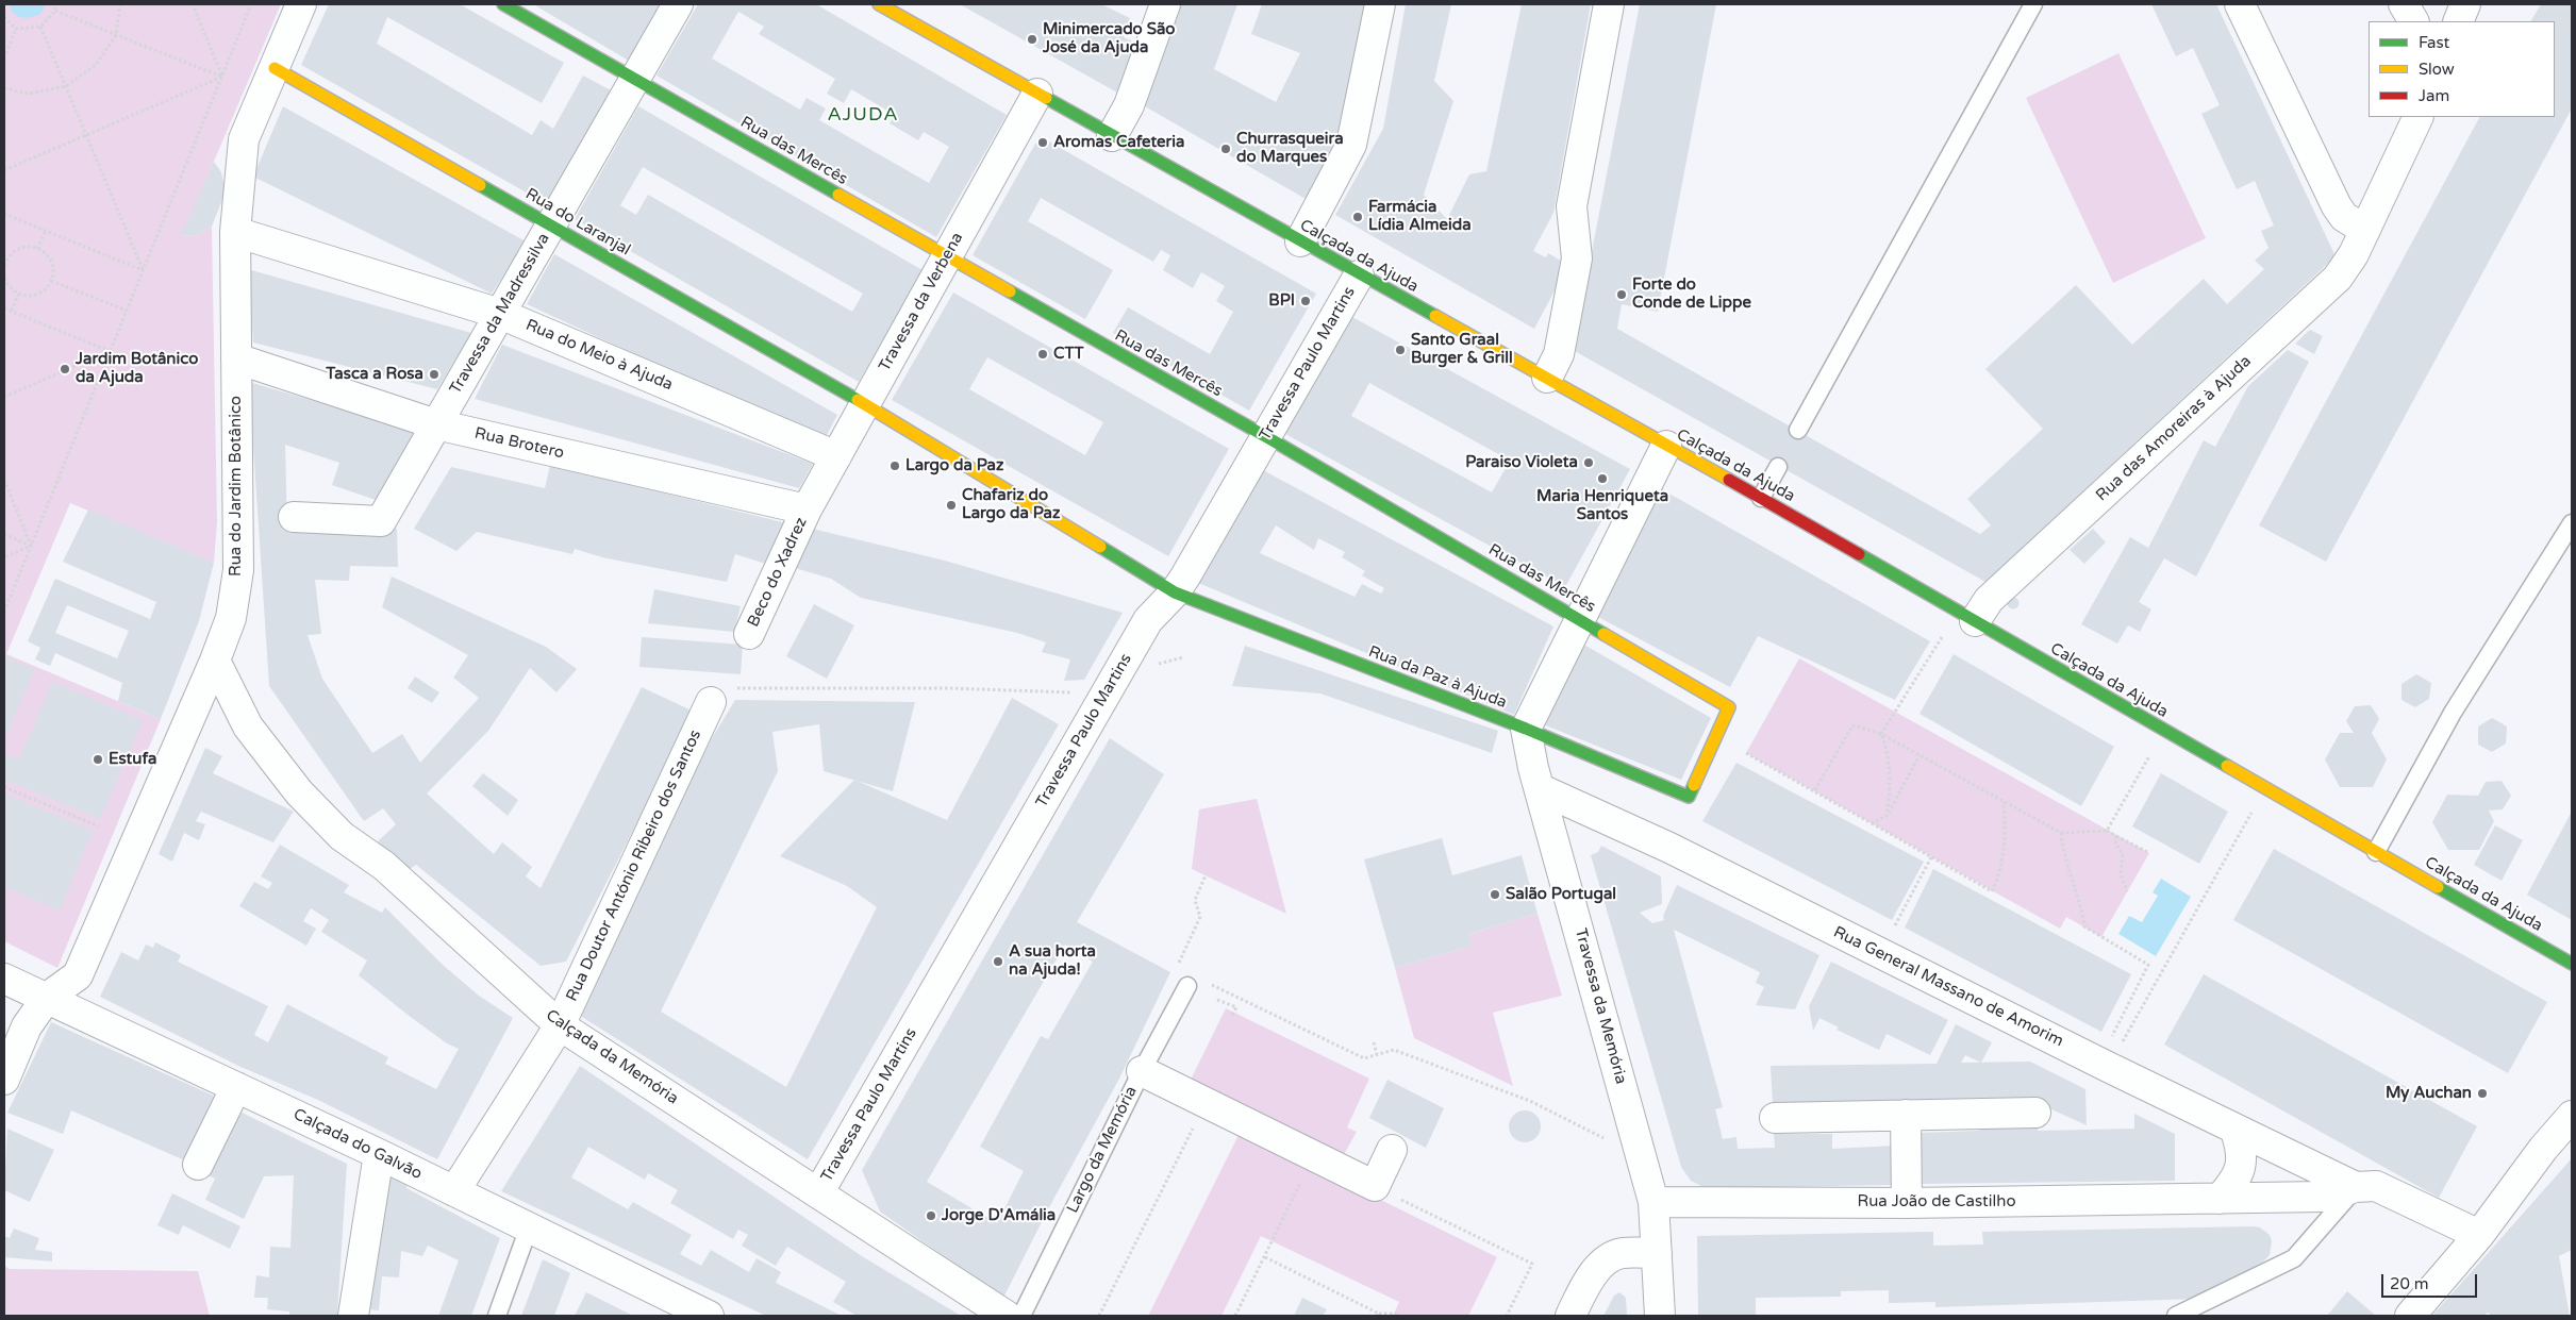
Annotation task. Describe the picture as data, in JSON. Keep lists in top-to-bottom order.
{
  "streets": {
    "street": [
      "Rua das Mercês",
      "Rua do Laranjal",
      "Calçada da Ajuda",
      "Travessa da Verbena",
      "Travessa da Madressilva",
      "Rua do Meio à Ajuda",
      "Travessa Paulo Martins",
      "Rua das Amoreiras à Ajuda",
      "Rua Brotero",
      "Rua do Jardim Botânico",
      "Beco do Xadrez",
      "Rua da Paz à Ajuda",
      "Rua Doutor António Ribeiro dos Santos",
      "Rua General Massano de Amorim",
      "Travessa da Memória",
      "Calçada da Memória",
      "Calçada do Galvão",
      "Rua João de Castilho"
    ],
    "lane": ["Largo da Memória"]
  },
  "crossings": [
    ["Rua das Mercês", "Travessa da Verbena"],
    ["Rua das Mercês", "Travessa da Madressilva"],
    ["Rua das Mercês", "Travessa Paulo Martins"],
    ["Rua das Mercês", "Rua da Paz à Ajuda"],
    ["Rua do Laranjal", "Travessa da Verbena"],
    ["Rua do Laranjal", "Travessa da Madressilva"],
    ["Rua do Laranjal", "Rua do Jardim Botânico"],
    ["Calçada da Ajuda", "Travessa da Verbena"],
    ["Calçada da Ajuda", "Travessa Paulo Martins"],
    ["Calçada da Ajuda", "Rua das Amoreiras à Ajuda"],
    ["Travessa da Verbena", "Rua do Meio à Ajuda"],
    ["Travessa da Verbena", "Rua Brotero"],
    ["Travessa da Verbena", "Beco do Xadrez"],
    ["Travessa da Madressilva", "Rua do Meio à Ajuda"],
    ["Travessa da Madressilva", "Rua Brotero"],
    ["Rua do Meio à Ajuda", "Rua do Jardim Botânico"],
    ["Travessa Paulo Martins", "Rua da Paz à Ajuda"],
    ["Travessa Paulo Martins", "Calçada da Memória"],
    ["Rua Brotero", "Rua do Jardim Botânico"],
    ["Rua Brotero", "Beco do Xadrez"],
    ["Rua do Jardim Botânico", "Calçada da Memória"],
    ["Rua do Jardim Botânico", "Calçada do Galvão"],
    ["Rua da Paz à Ajuda", "Travessa da Memória"],
    ["Rua Doutor António Ribeiro dos Santos", "Calçada da Memória"],
    ["Rua Doutor António Ribeiro dos Santos", "Calçada do Galvão"],
    ["Rua General Massano de Amorim", "Travessa da Memória"],
    ["Rua General Massano de Amorim", "Rua João de Castilho"],
    ["Travessa da Memória", "Rua João de Castilho"]
  ],
  "districts": ["AJUDA"],
  "places": [
    "Minimercado São José da Ajuda",
    "Aromas Cafeteria",
    "Churrasqueira do Marques",
    "Farmácia Lídia Almeida",
    "Forte do Conde de Lippe",
    "BPI",
    "Santo Graal Burger & Grill",
    "CTT",
    "Jardim Botânico da Ajuda",
    "Tasca a Rosa",
    "Paraiso Violeta",
    "Largo da Paz",
    "Maria Henriqueta Santos",
    "Chafariz do Largo da Paz",
    "Estufa",
    "Salão Portugal",
    "A sua horta na Ajuda!",
    "My Auchan",
    "Jorge D'Amália"
  ],
  "legend": ["Fast", "Slow", "Jam"],
  "scale_bar": "20 m"
}
